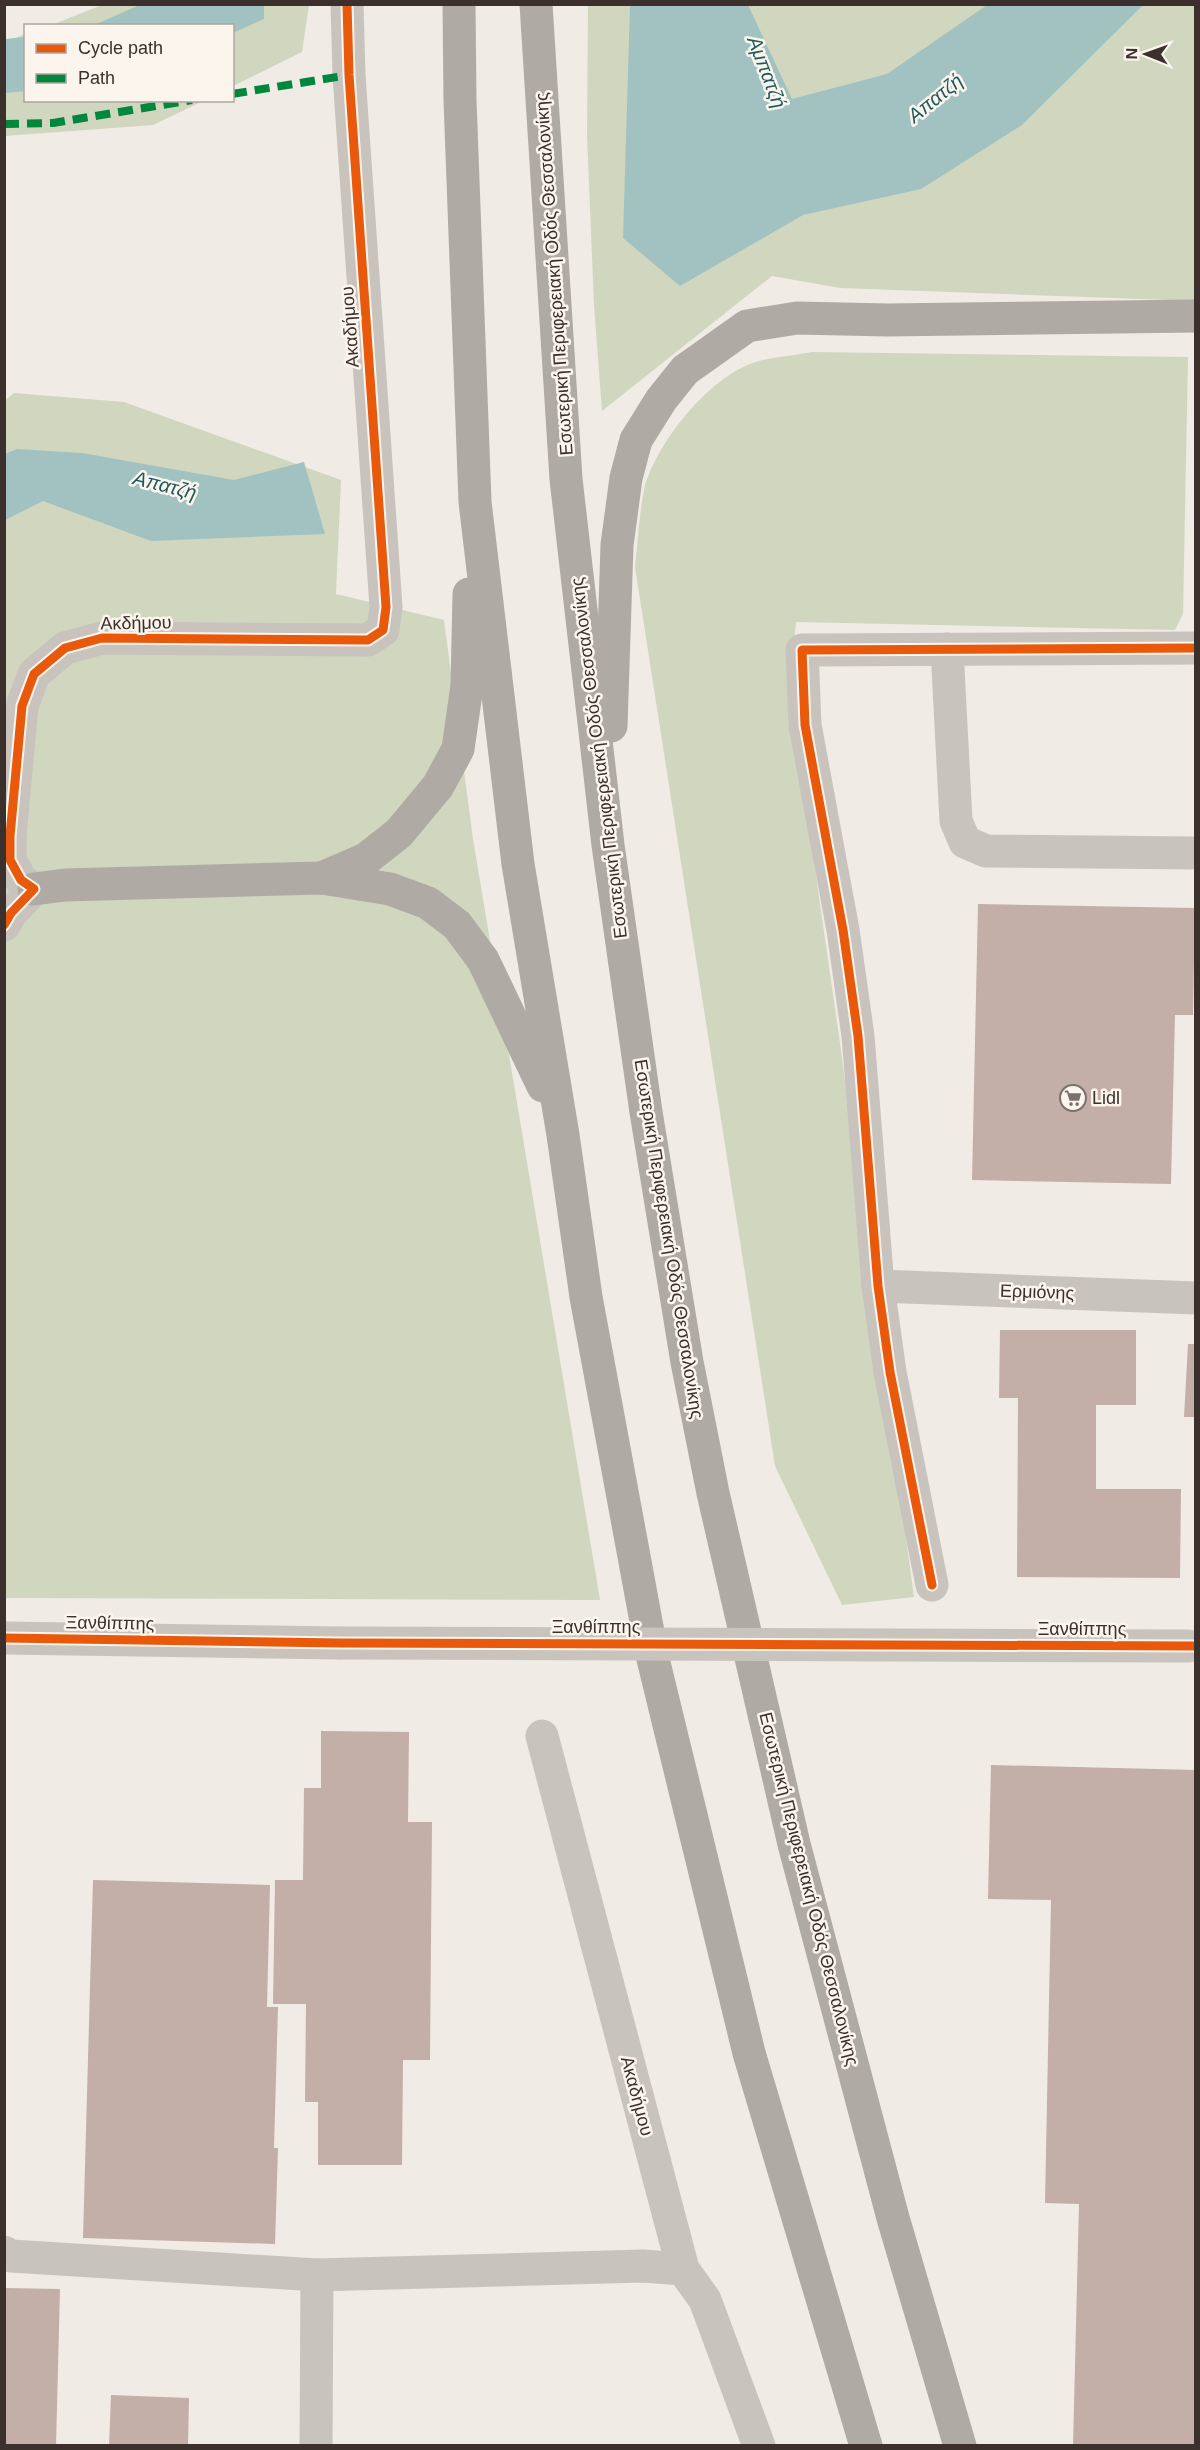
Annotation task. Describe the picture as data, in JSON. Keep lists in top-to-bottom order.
{
  "streets": {
    "highway": ["Εσωτερική Περιφερειακή Οδός Θεσσαλονίκης"],
    "street": [
      "Ακαδήμου",
      "Ακδήμου",
      "Ερμιόνης",
      "Ξανθίππης"
    ]
  },
  "crossings": [
    ["Ακαδήμου", "Ακδήμου"]
  ],
  "water": ["Αμπατζή", "Απατζή"],
  "places": {
    "supermarket": ["Lidl"]
  },
  "legend": ["Cycle path", "Path"],
  "north": "left"
}
